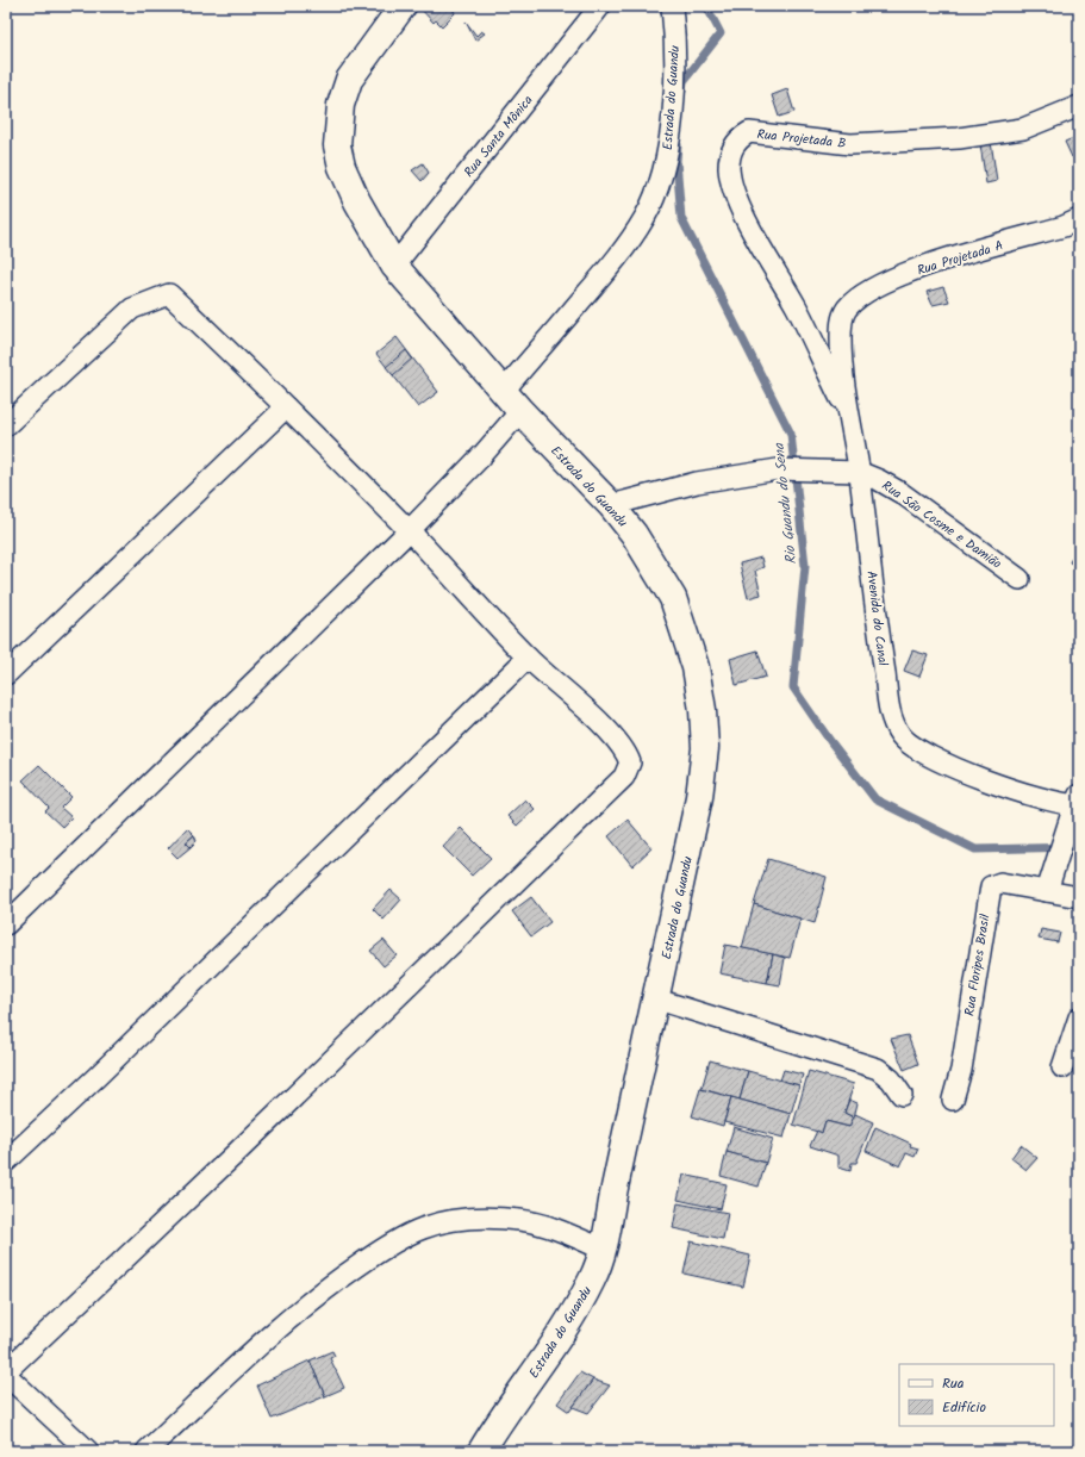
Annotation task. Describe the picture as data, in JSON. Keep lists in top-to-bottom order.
{
  "streets": {
    "street": [
      "Estrada do Guandu",
      "Rua Santa Mônica",
      "Rua Projetada B",
      "Rua Projetada A",
      "Rua São Cosme e Damião",
      "Avenida do Canal",
      "Rua Floripes Brasil"
    ]
  },
  "crossings": [
    ["Estrada do Guandu", "Rua Santa Mônica"],
    ["Estrada do Guandu", "Rua São Cosme e Damião"],
    ["Rua Projetada B", "Avenida do Canal"],
    ["Rua Projetada A", "Avenida do Canal"],
    ["Rua São Cosme e Damião", "Avenida do Canal"]
  ],
  "water": ["Rio Guandu do Sena"],
  "legend": ["Rua", "Edifício"]
}
